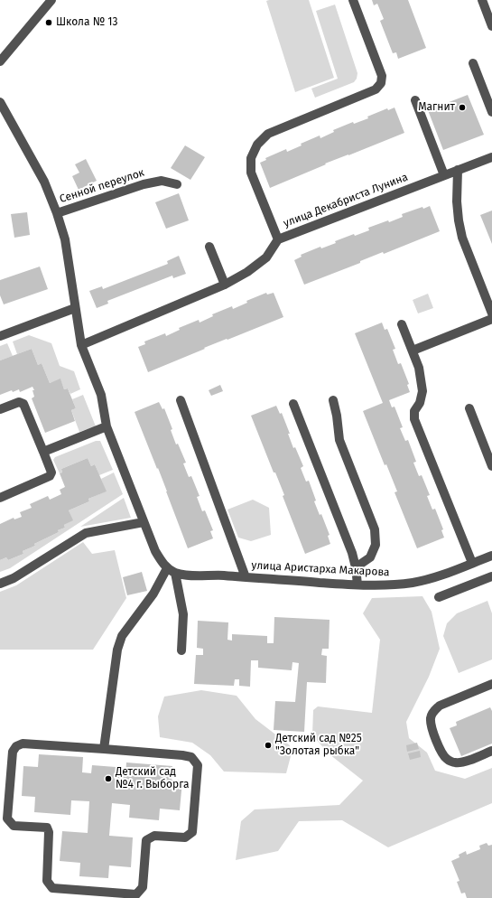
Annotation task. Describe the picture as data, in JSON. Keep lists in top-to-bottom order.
{
  "streets": {
    "street": ["Сенной переулок", "улица Декабриста Лунина", "улица Аристарха Макарова"]
  },
  "places": [
    "Школа № 13",
    "Магнит",
    "Детский сад №25 \"Золотая рыбка\"",
    "Детский сад №4 г. Выборга"
  ]
}
